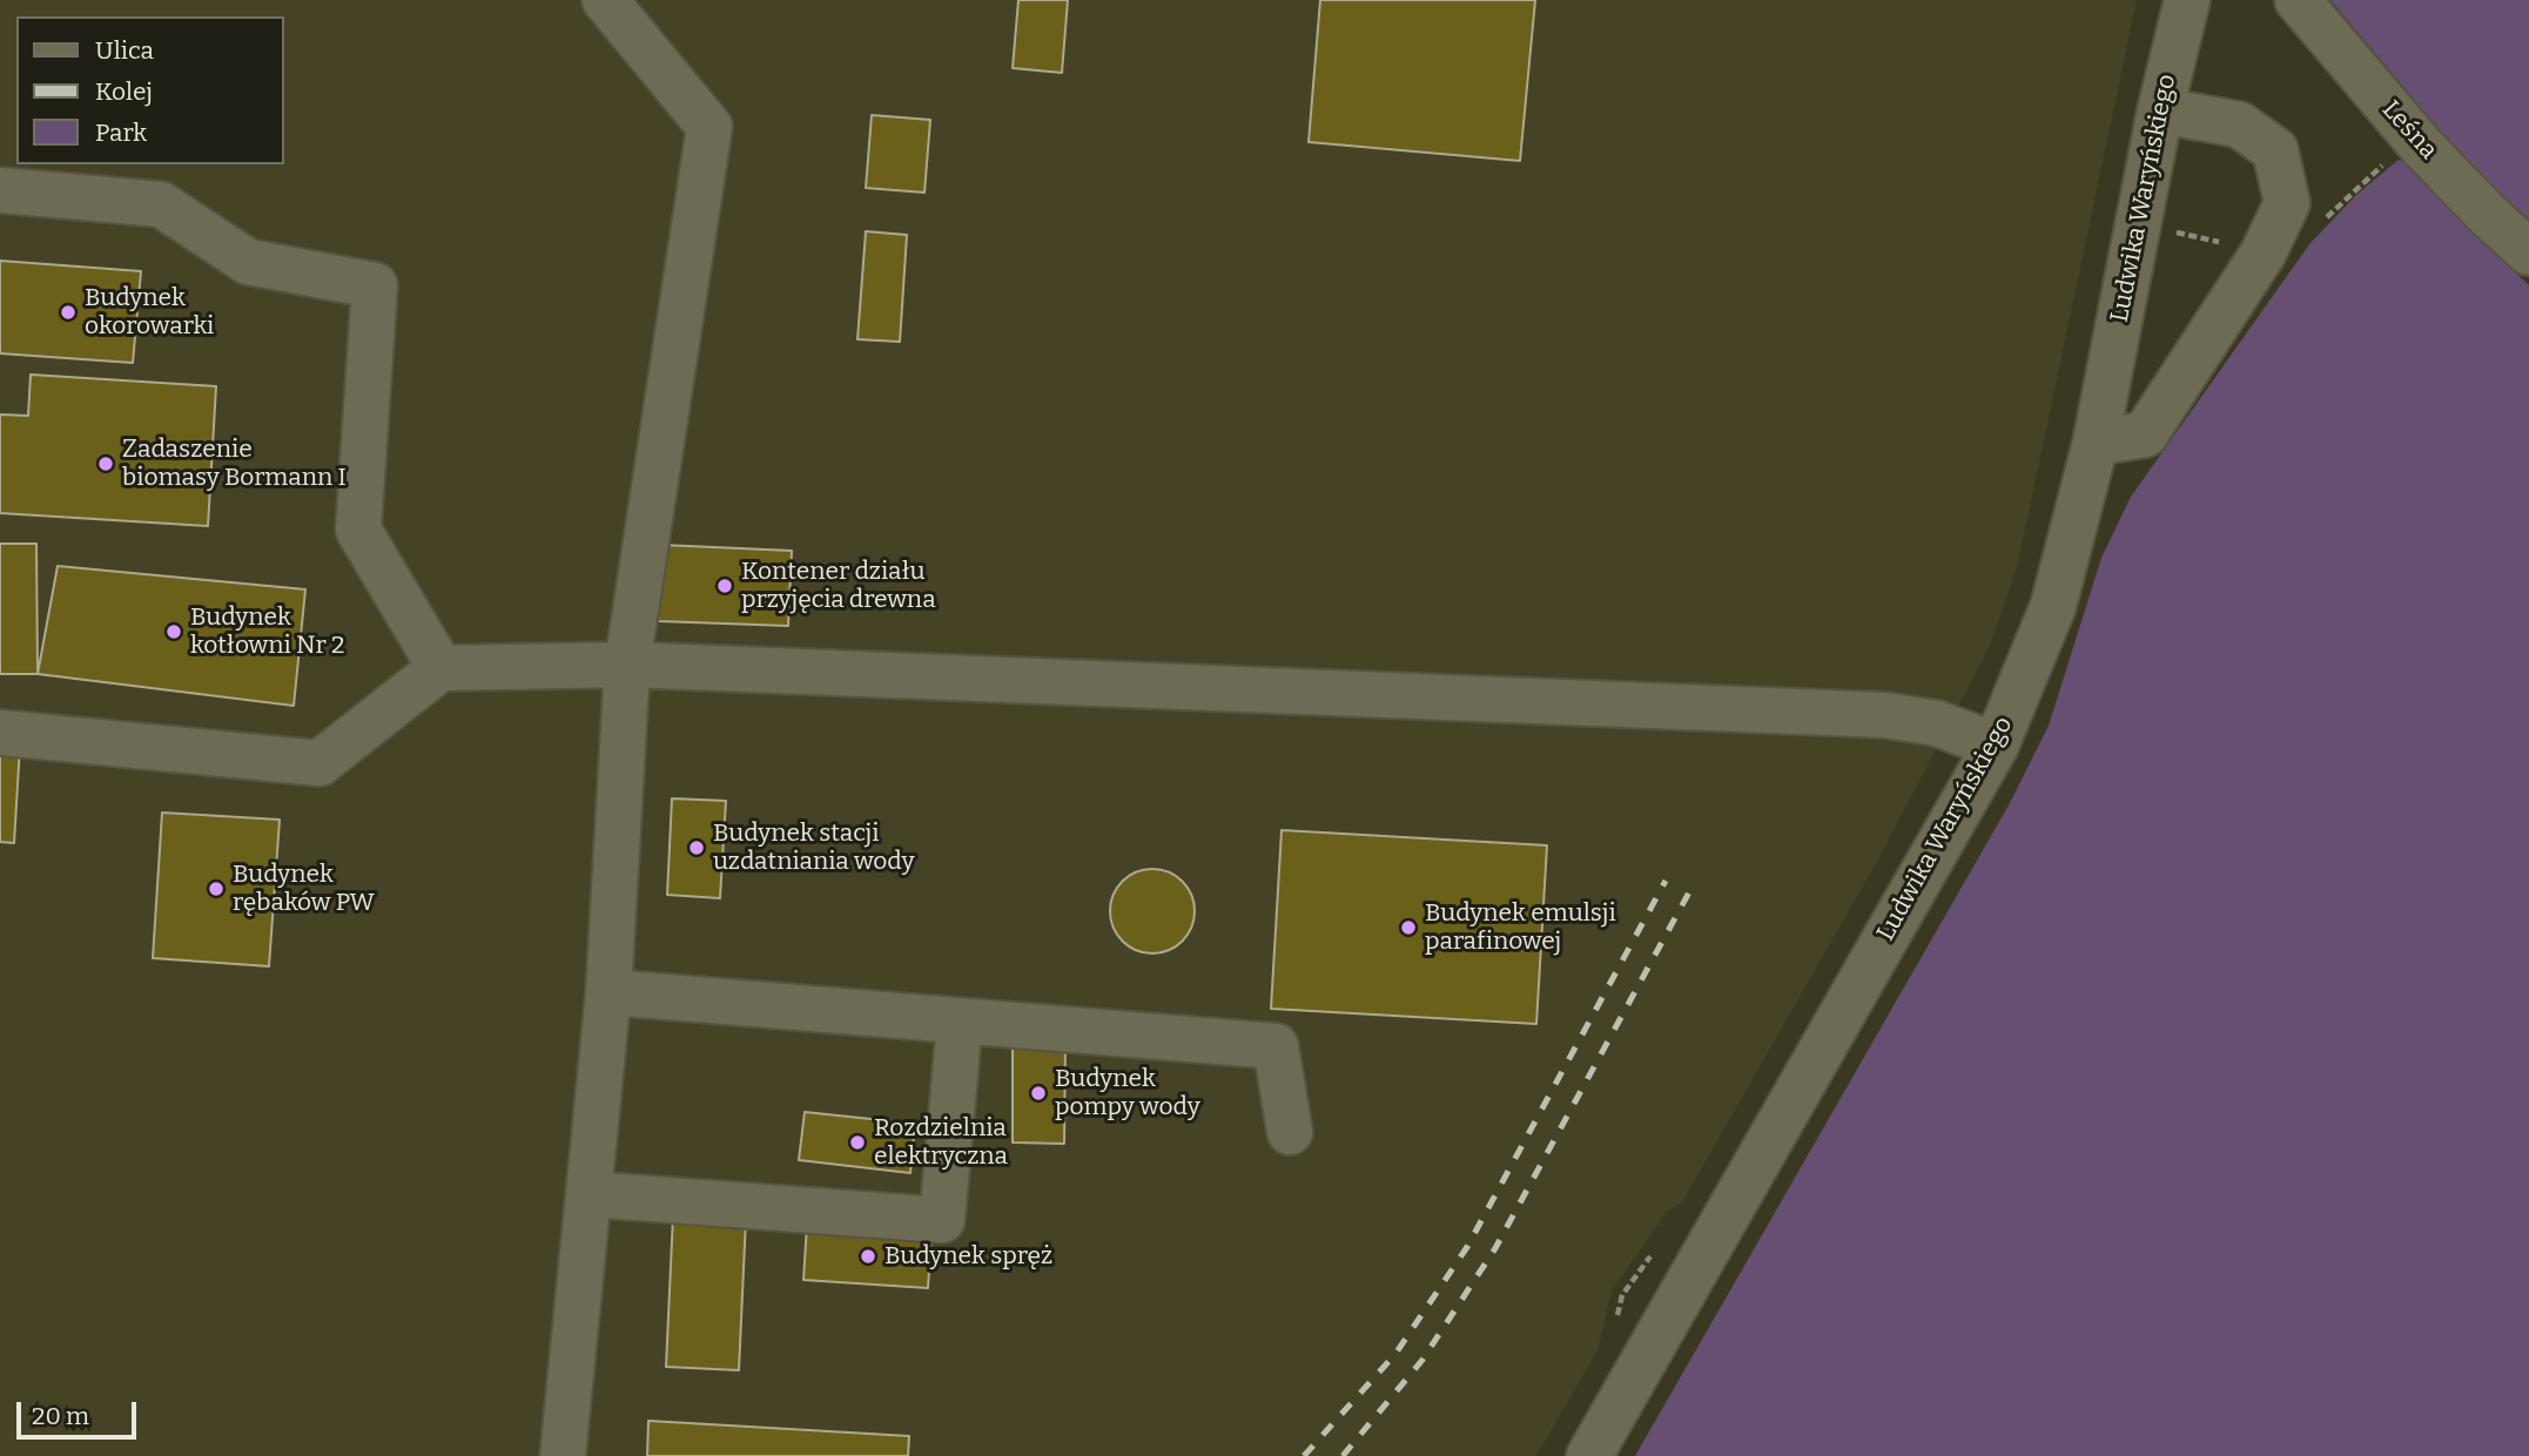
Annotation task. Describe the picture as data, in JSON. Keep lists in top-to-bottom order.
{
  "streets": {
    "street": ["Leśna", "Ludwika Waryńskiego"]
  },
  "places": [
    "Budynek okorowarki",
    "Zadaszenie biomasy Bormann I",
    "Kontener działu przyjęcia drewna",
    "Budynek kotłowni Nr 2",
    "Budynek stacji uzdatniania wody",
    "Budynek rębaków PW",
    "Budynek emulsji parafinowej",
    "Budynek pompy wody",
    "Rozdzielnia elektryczna",
    "Budynek spręż"
  ],
  "legend": ["Ulica", "Kolej", "Park"],
  "scale_bar": "20 m"
}
